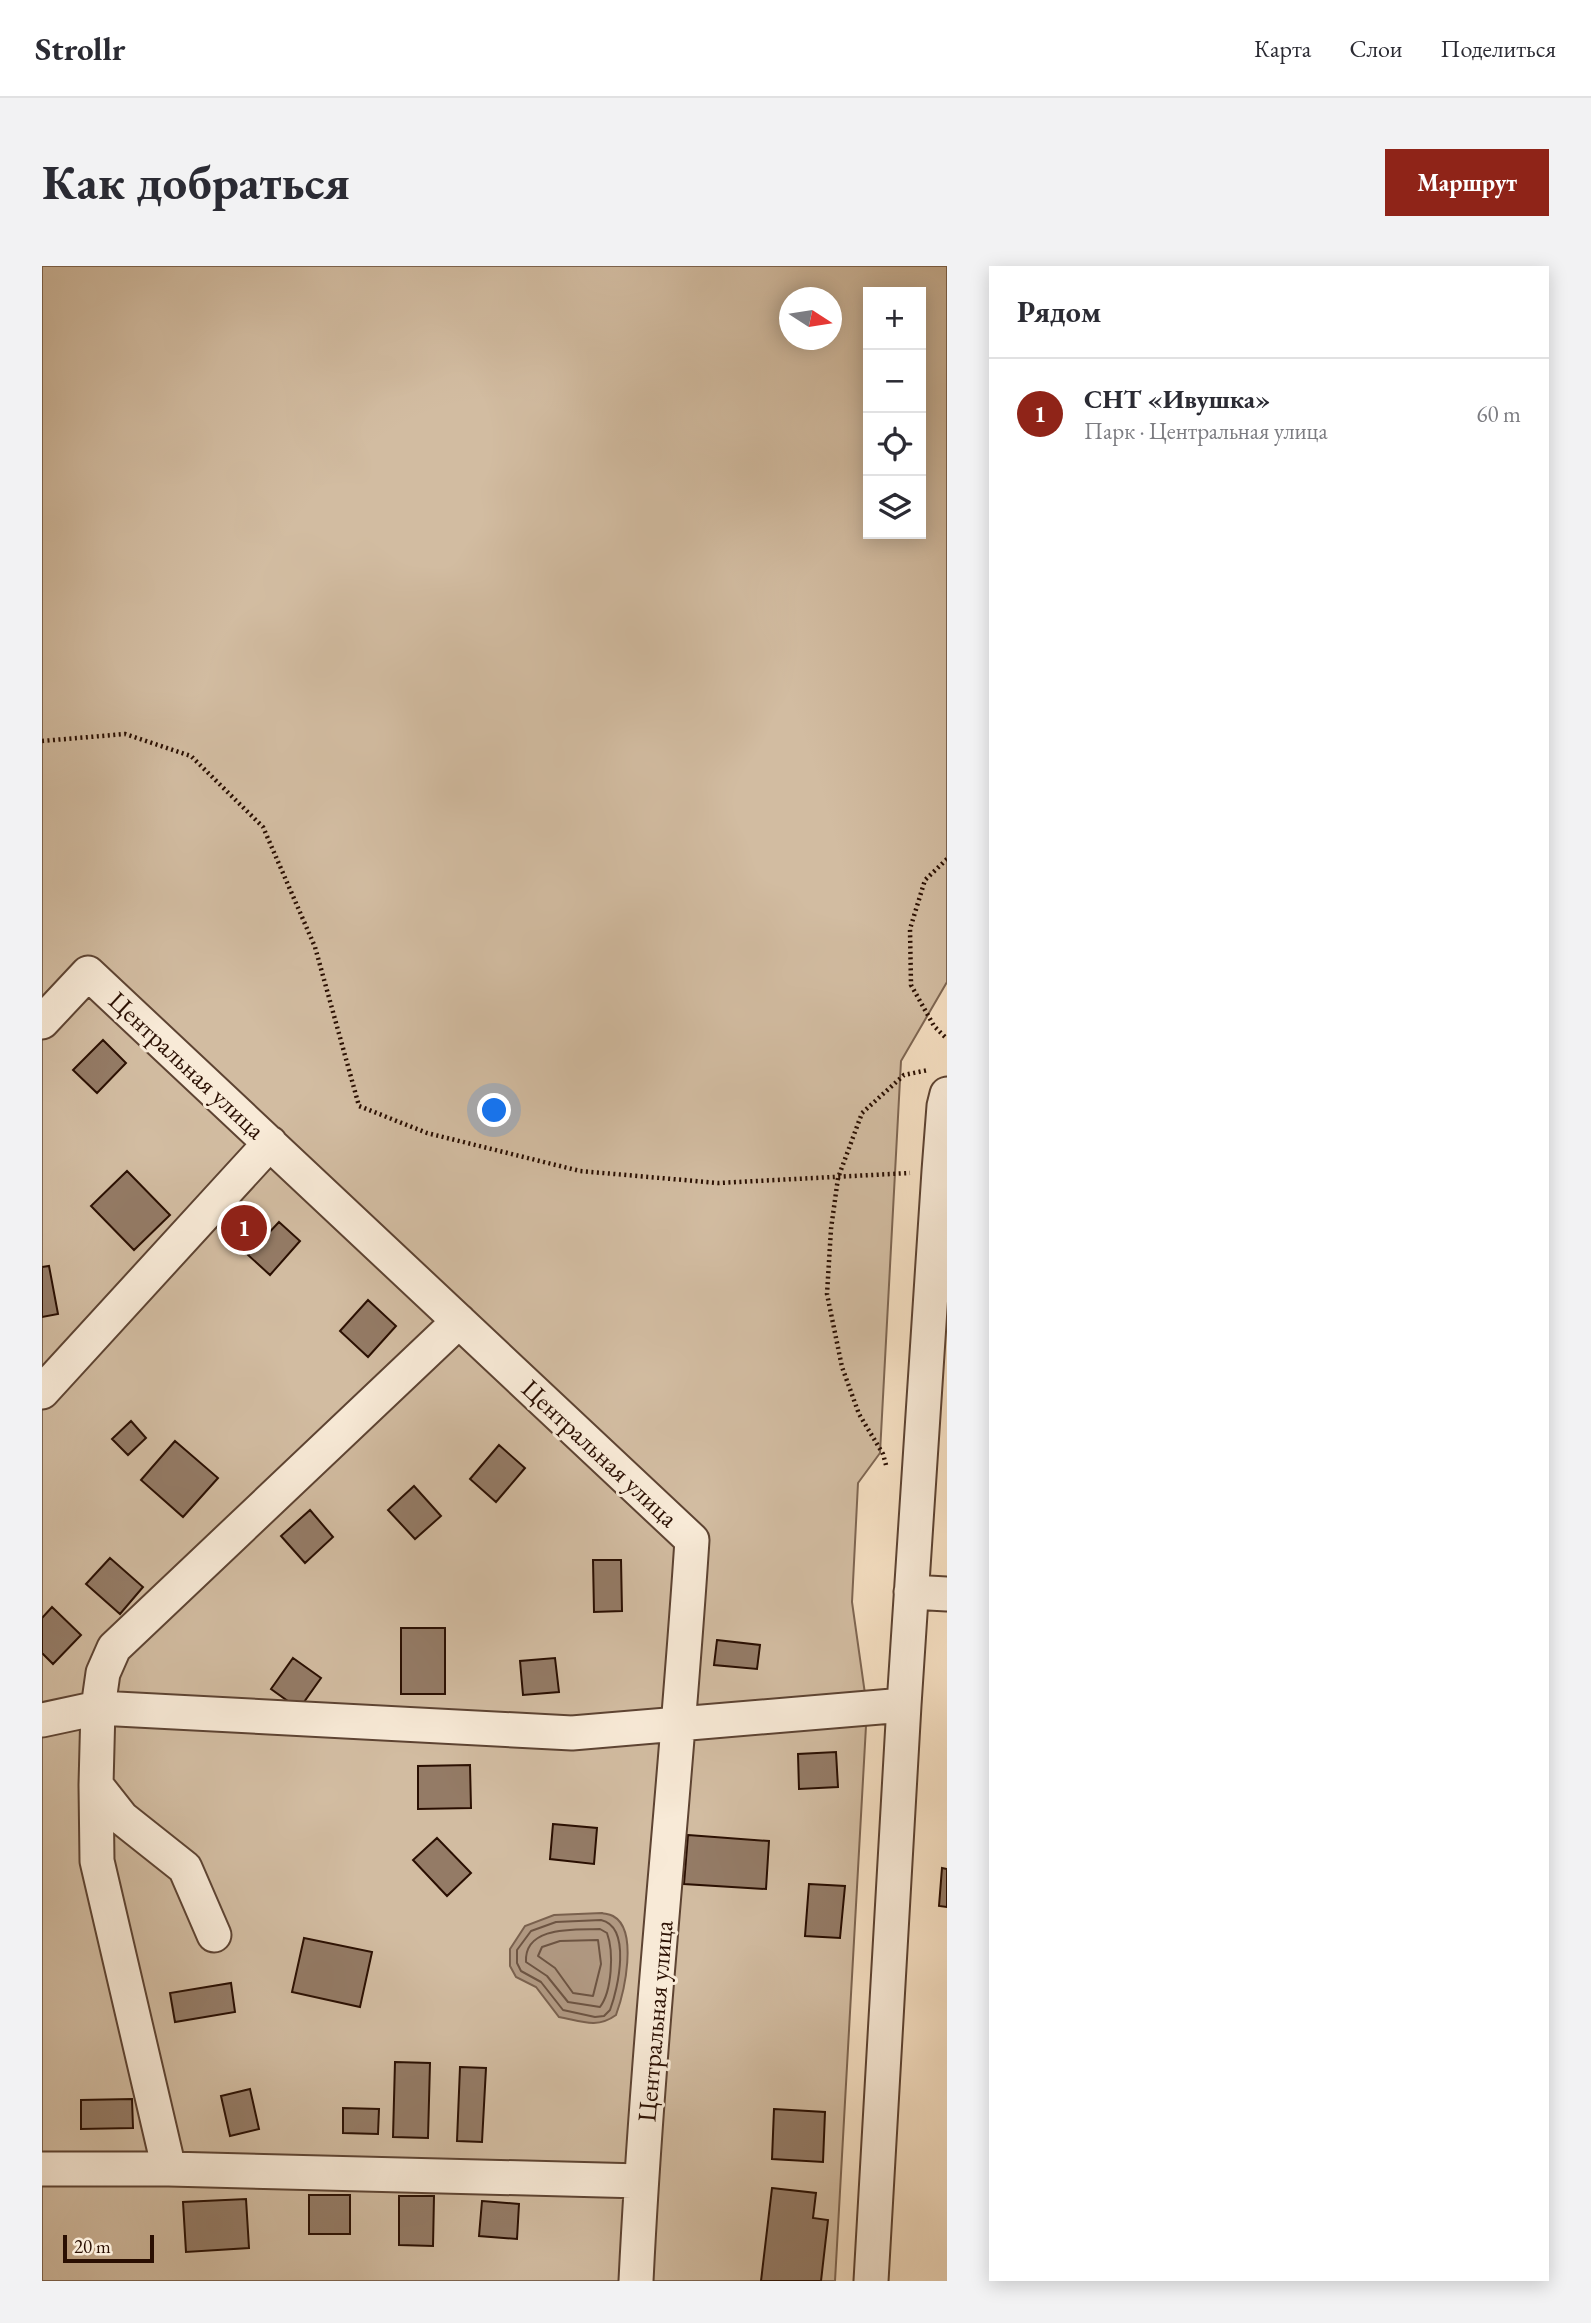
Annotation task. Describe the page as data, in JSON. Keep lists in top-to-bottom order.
{
  "streets": {
    "street": ["Центральная улица"]
  },
  "scale_bar": "20 m",
  "north": "right",
  "page": {
    "header": "Strollr",
    "nav": ["Карта", "Слои", "Поделиться"],
    "buttons": "Маршрут",
    "title": "Как добраться",
    "heading": "Рядом",
    "map_buttons": ["+", "−"],
    "list": [
      {
        "mark": "1",
        "name": "СНТ «Ивушка»",
        "note": "Парк · Центральная улица",
        "value": "60 m"
      }
    ],
    "pins": "1",
    "scale": "20 m"
  }
}
